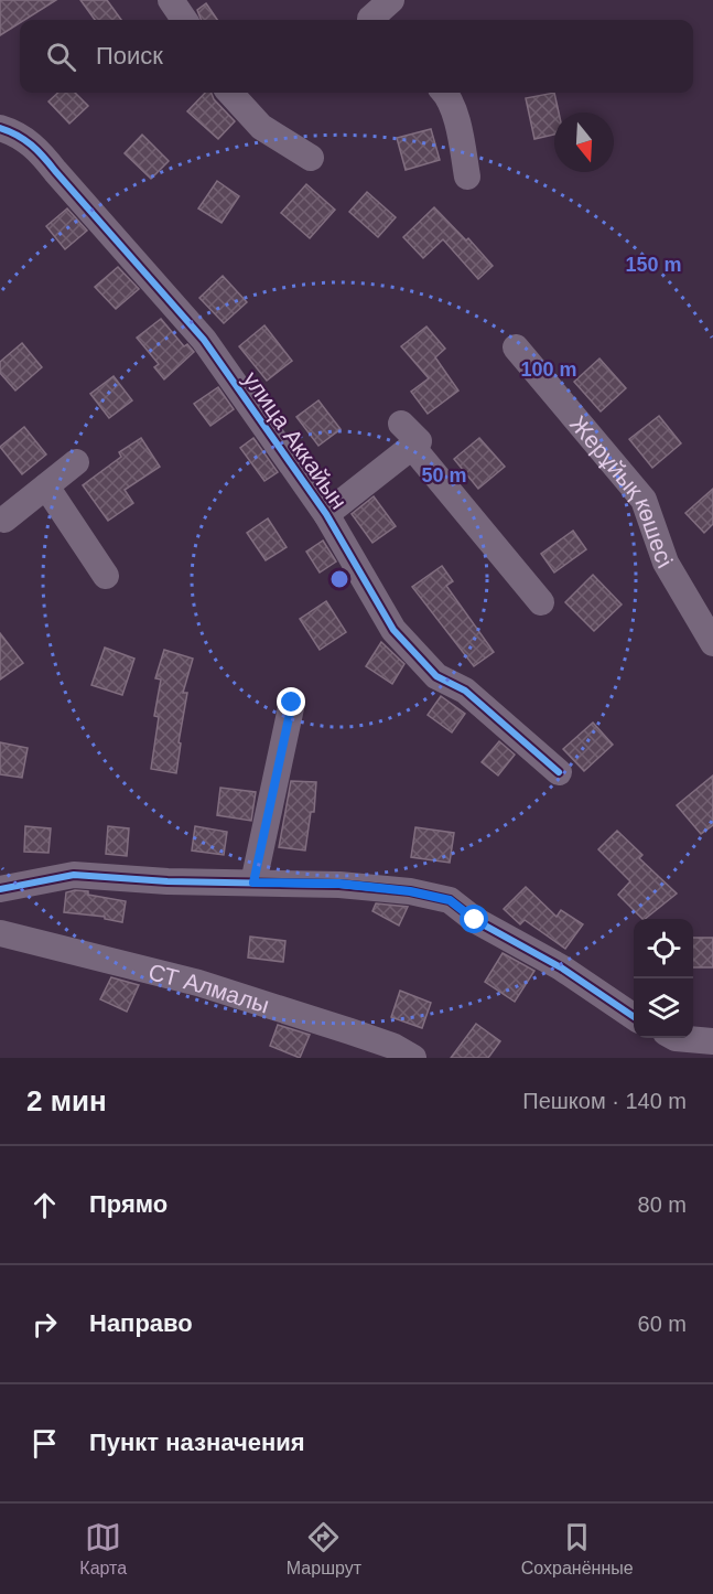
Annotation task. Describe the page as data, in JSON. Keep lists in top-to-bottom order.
{
  "streets": {
    "street": ["улица Аккайын", "Жерұйық көшесі", "СТ Алмалы"]
  },
  "north": "bottom",
  "page": {
    "search": "Поиск",
    "heading": ["2 мин", "Пешком · 140 m"],
    "list": [
      ["Прямо", "80 m"],
      ["Направо", "60 m"],
      "Пункт назначения"
    ],
    "nav": ["Карта", "Маршрут", "Сохранённые"]
  },
  "rings": ["150 m", "100 m", "50 m"]
}
